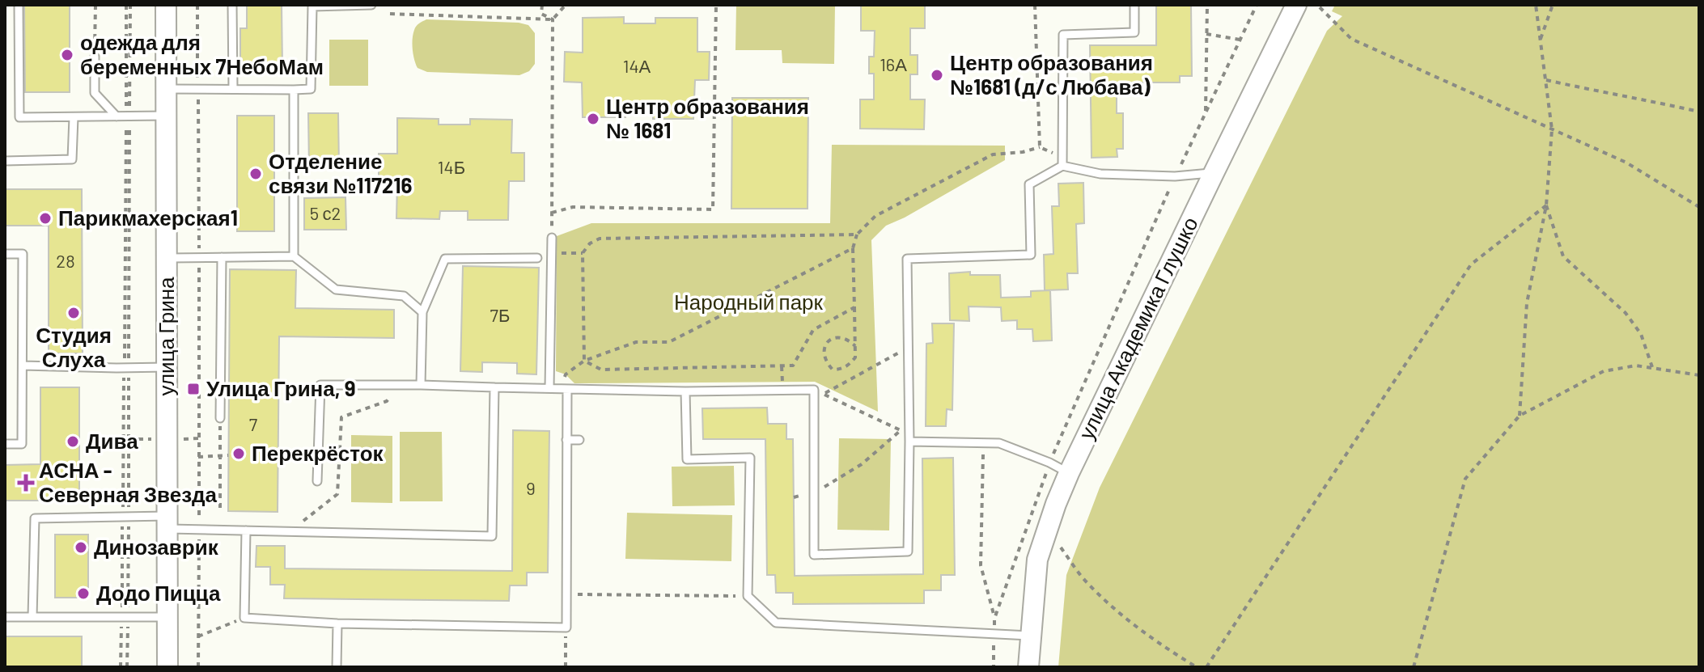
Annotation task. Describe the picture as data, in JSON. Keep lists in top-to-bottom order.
{
  "streets": {
    "street": ["улица Академика Глушко", "улица Грина"]
  },
  "parks": ["Народный парк"],
  "places": {
    "other": [
      "одежда для беременных 7НебоМам",
      "Центр образования №1681 (д/с Любава)",
      "Центр образования № 1681",
      "Отделение связи №117216",
      "Парикмахерская1",
      "Студия Слуха",
      "Дива",
      "Перекрёсток",
      "Динозаврик",
      "Додо Пицца"
    ],
    "transit": ["Улица Грина, 9"],
    "health": ["АСНА - Северная Звезда"]
  },
  "house_numbers": [
    "16А",
    "14А",
    "14Б",
    "5 с2",
    "28",
    "7Б",
    "7",
    "9"
  ]
}
